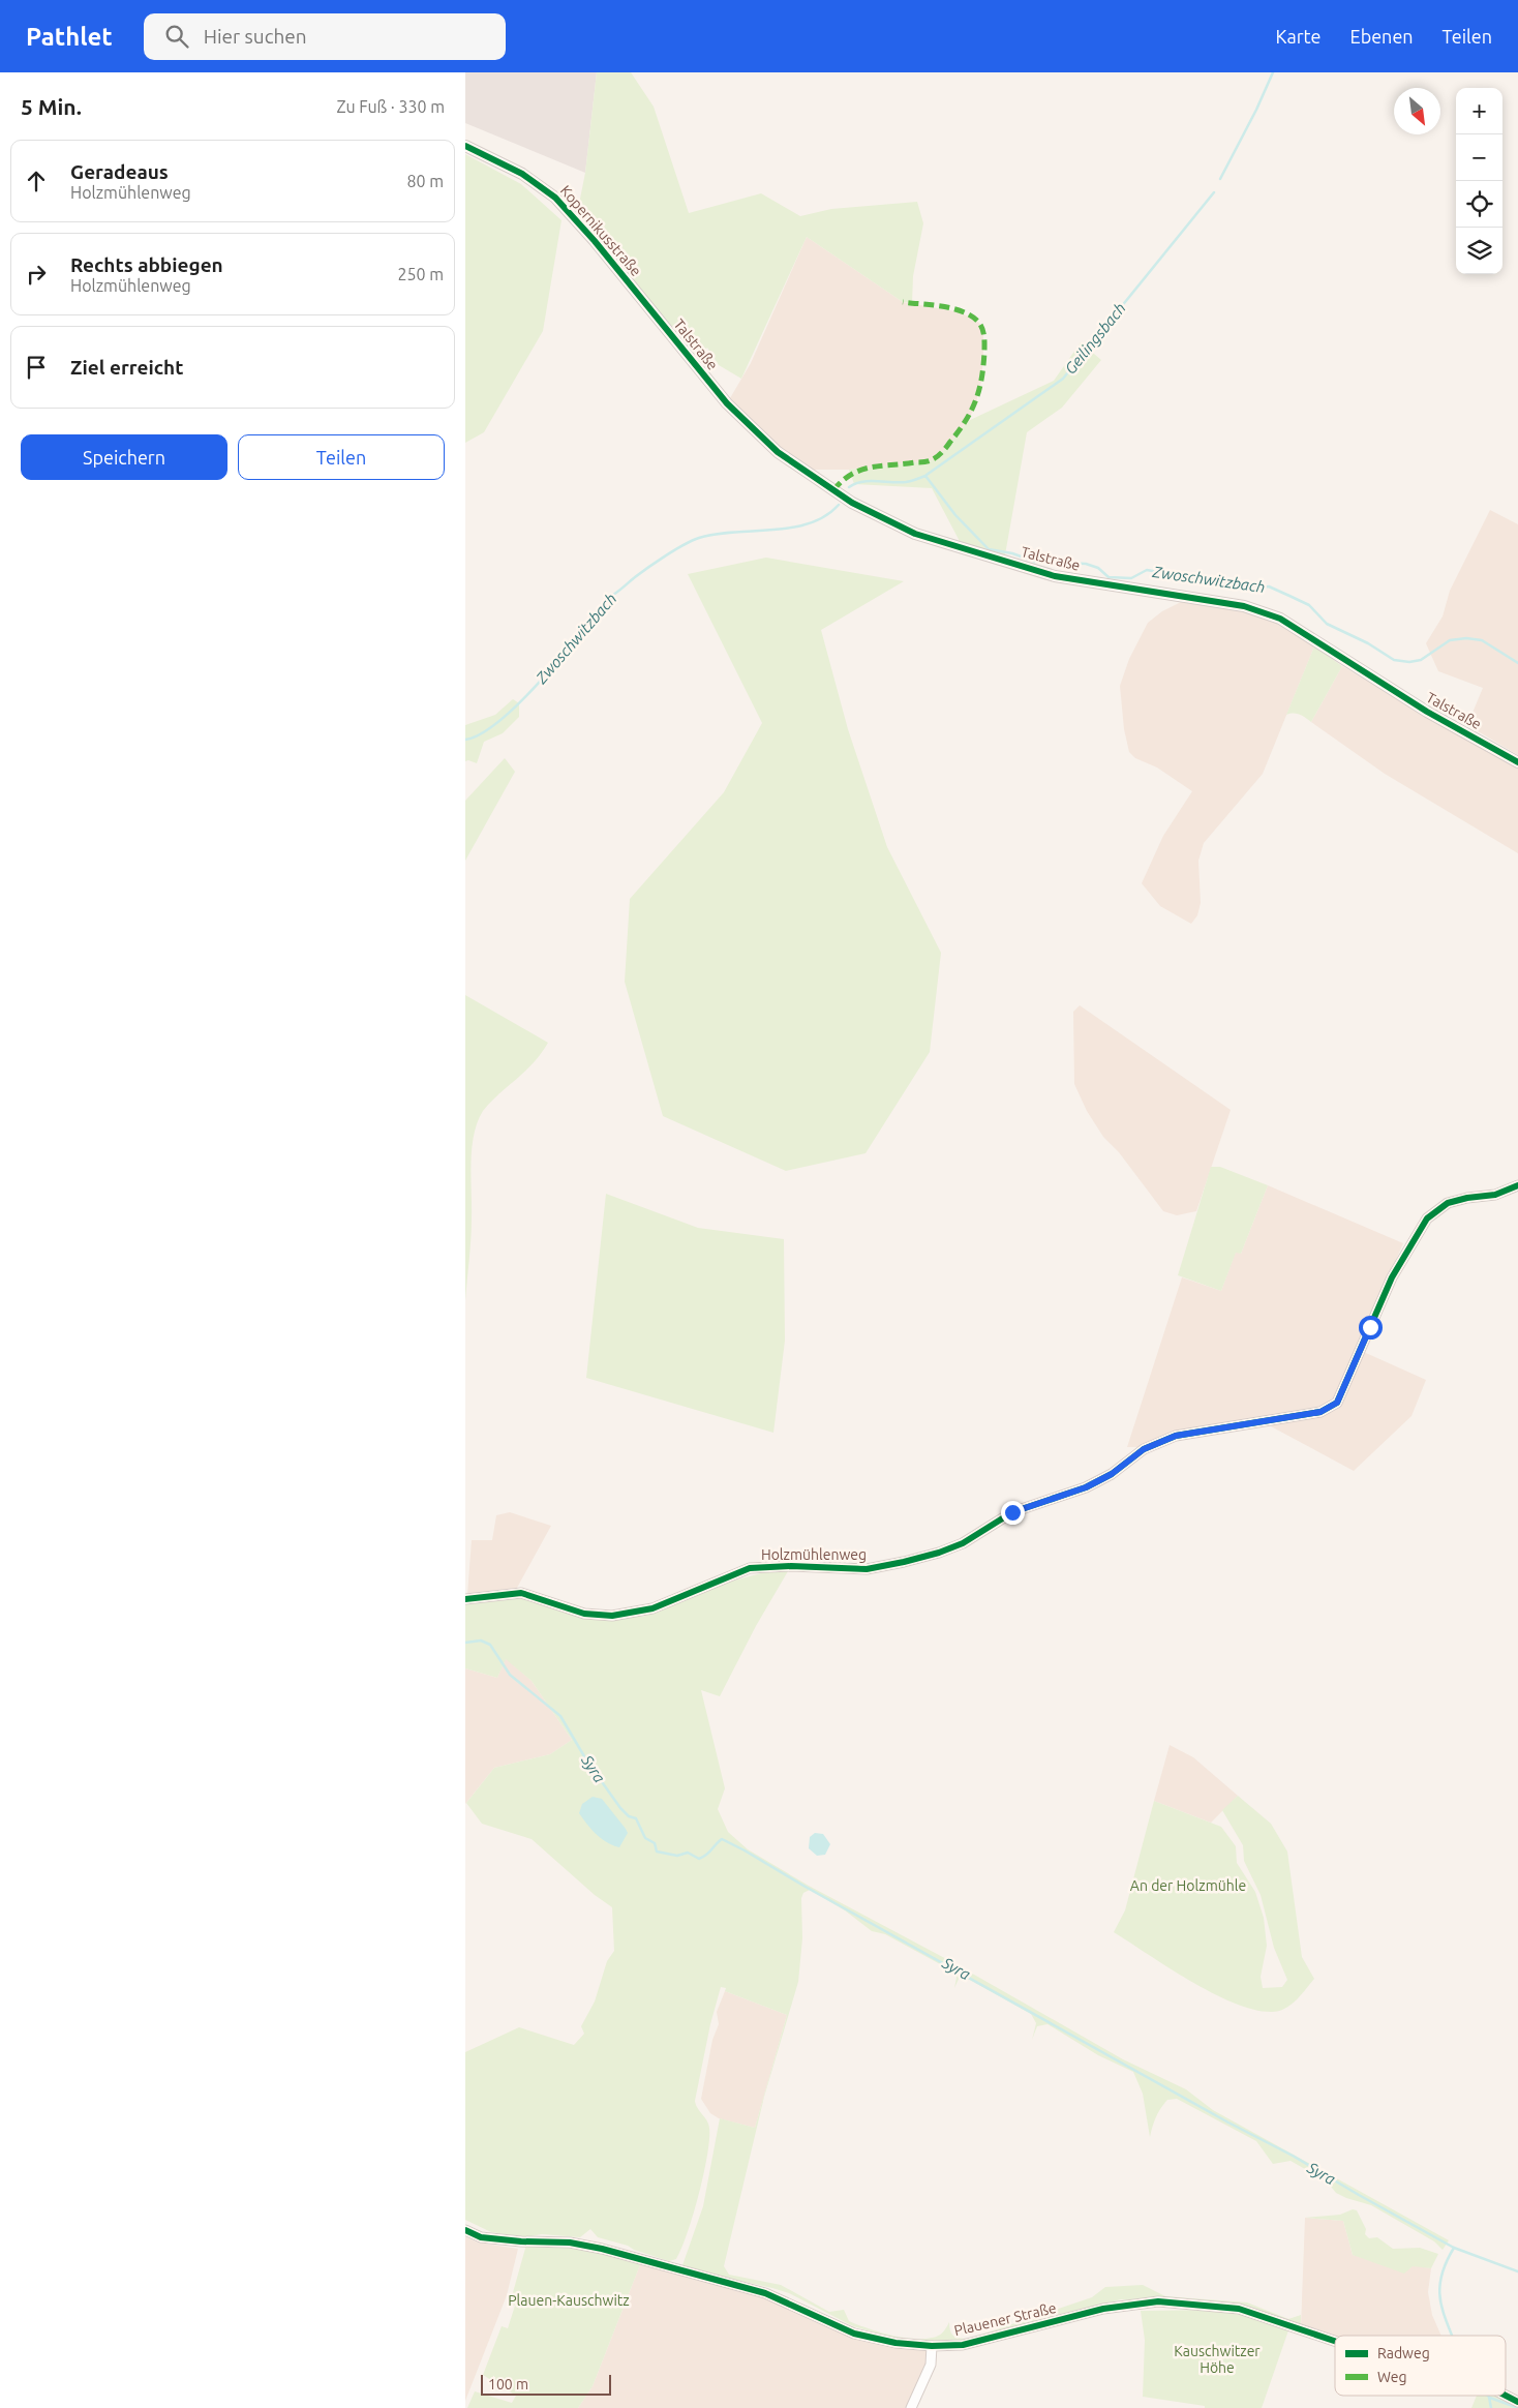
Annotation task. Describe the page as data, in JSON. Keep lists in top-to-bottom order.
{
  "streets": {
    "street": [
      "Kopernikusstraße",
      "Talstraße",
      "Holzmühlenweg",
      "Plauener Straße"
    ]
  },
  "crossings": [
    ["Kopernikusstraße", "Talstraße"]
  ],
  "water": ["Geilingsbach", "Zwoschwitzbach", "Syra"],
  "parks": ["An der Holzmühle", "Plauen-Kauschwitz", "Kauschwitzer Höhe"],
  "legend": ["Radweg", "Weg"],
  "scale_bar": "100 m",
  "north": "bottom right",
  "page": {
    "header": "Pathlet",
    "search": "Hier suchen",
    "nav": ["Karte", "Ebenen", "Teilen"],
    "heading": ["5 Min.", "Zu Fuß · 330 m"],
    "map_buttons": ["+", "−"],
    "list": [
      ["Geradeaus", "Holzmühlenweg", "80 m"],
      ["Rechts abbiegen", "Holzmühlenweg", "250 m"],
      "Ziel erreicht"
    ],
    "buttons": ["Speichern", "Teilen"],
    "scale": "100 m"
  }
}
